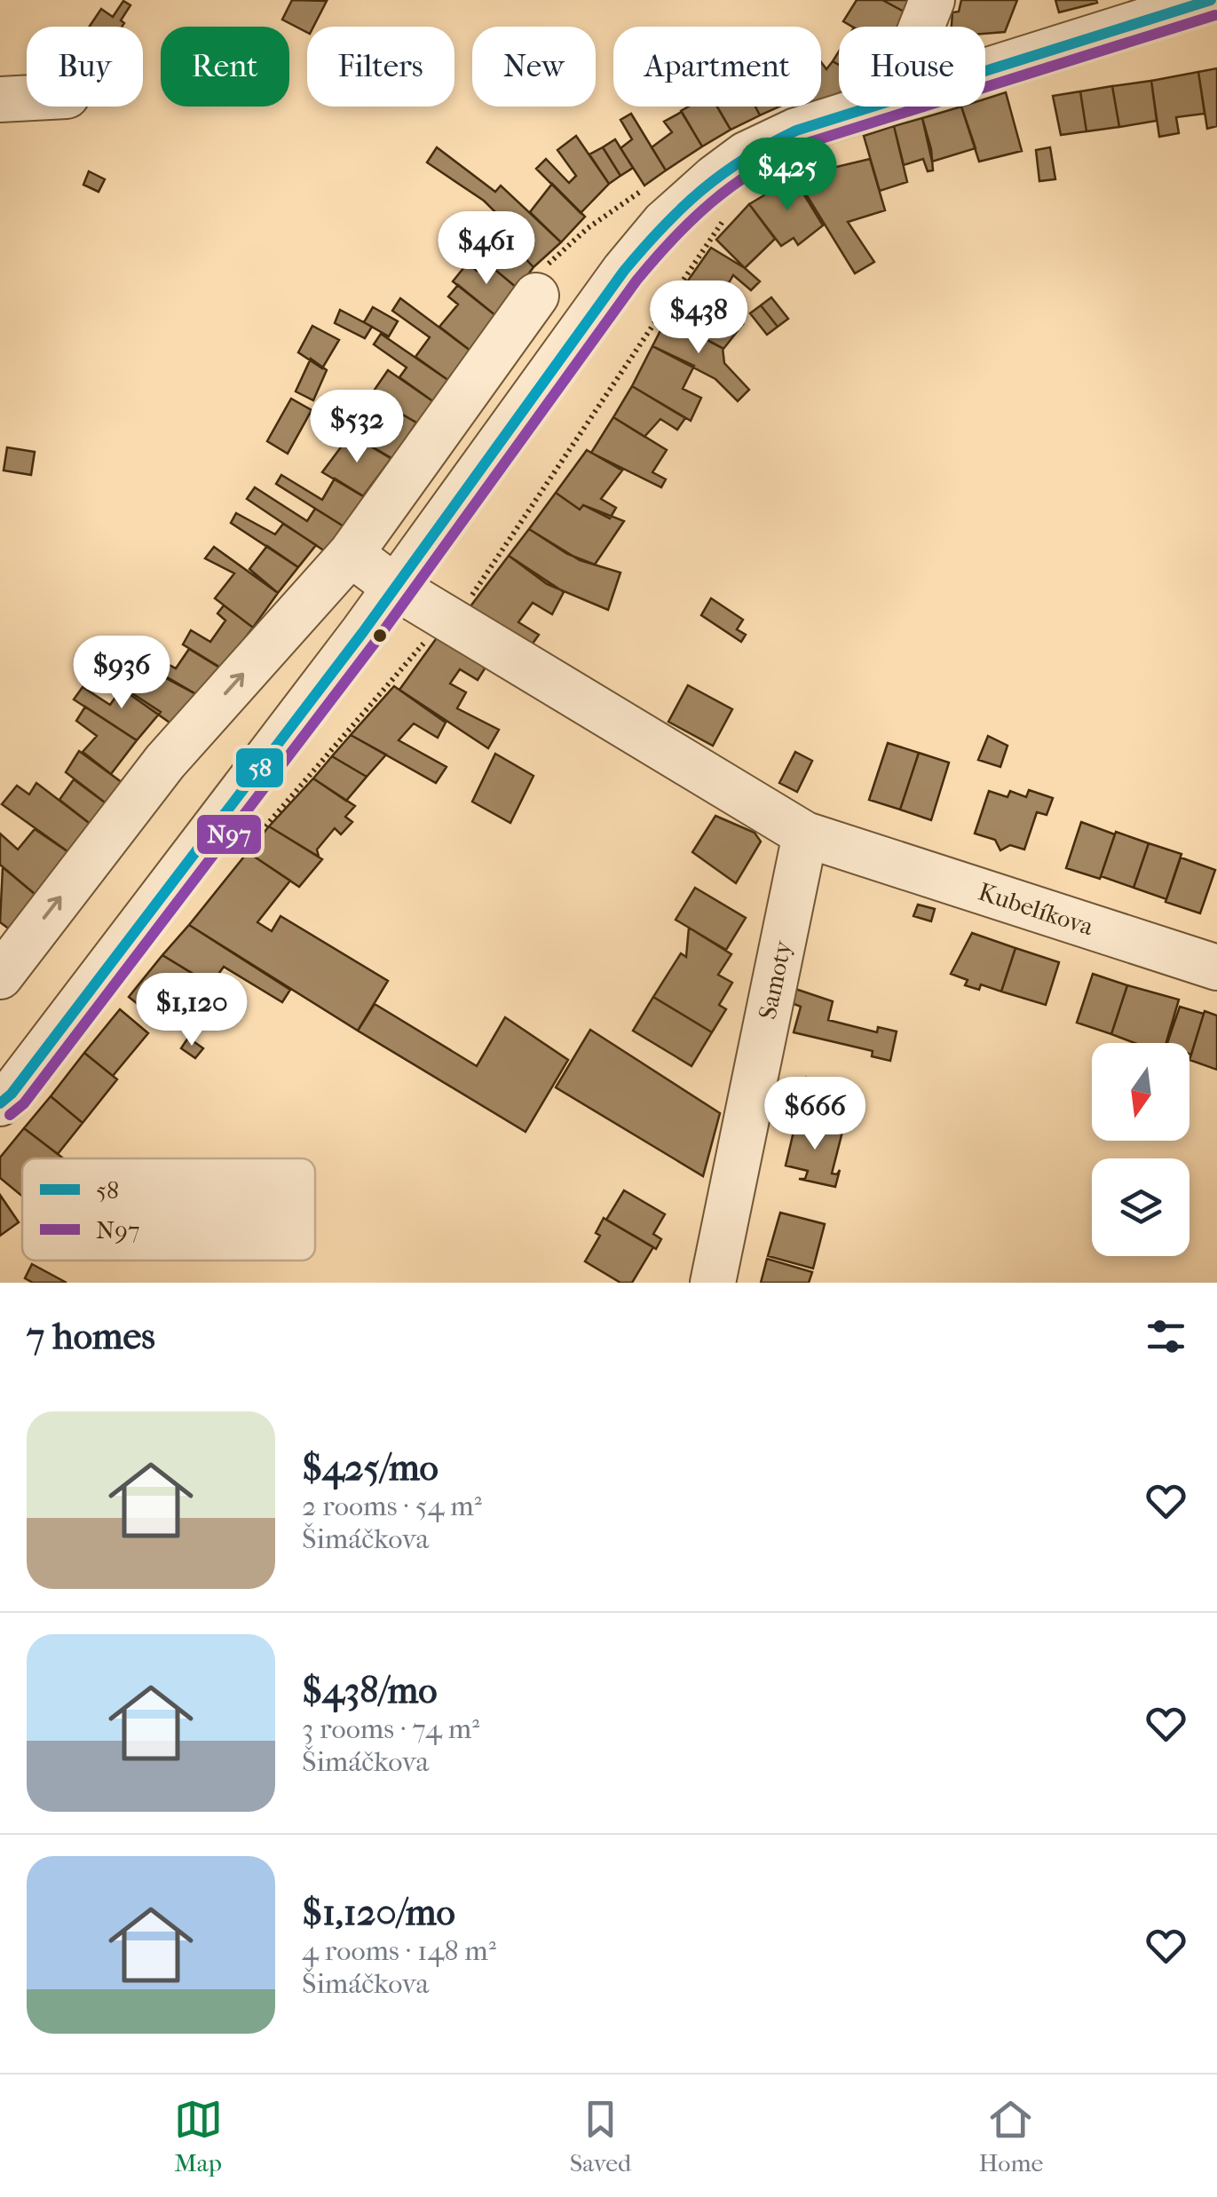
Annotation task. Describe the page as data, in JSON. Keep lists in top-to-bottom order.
{
  "streets": {
    "street": ["Kubelíkova", "Samoty"]
  },
  "crossings": [
    ["Kubelíkova", "Samoty"]
  ],
  "lines": ["transit line 58", "transit line N97"],
  "legend": ["58", "N97"],
  "north": "bottom",
  "page": {
    "chip": [
      "Buy",
      "Rent",
      "Filters",
      "New",
      "Apartment",
      "House"
    ],
    "price": [
      "$425",
      "$461",
      "$438",
      "$532",
      "$936",
      "$1,120",
      "$666"
    ],
    "heading": "7 homes",
    "list": [
      {
        "name": "$425/mo",
        "note": "2 rooms · 54 m² · Šimáčkova"
      },
      {
        "name": "$438/mo",
        "note": "3 rooms · 74 m² · Šimáčkova"
      },
      {
        "name": "$1,120/mo",
        "note": "4 rooms · 148 m² · Šimáčkova"
      }
    ],
    "tabs": ["Map", "Saved", "Home"]
  }
}
